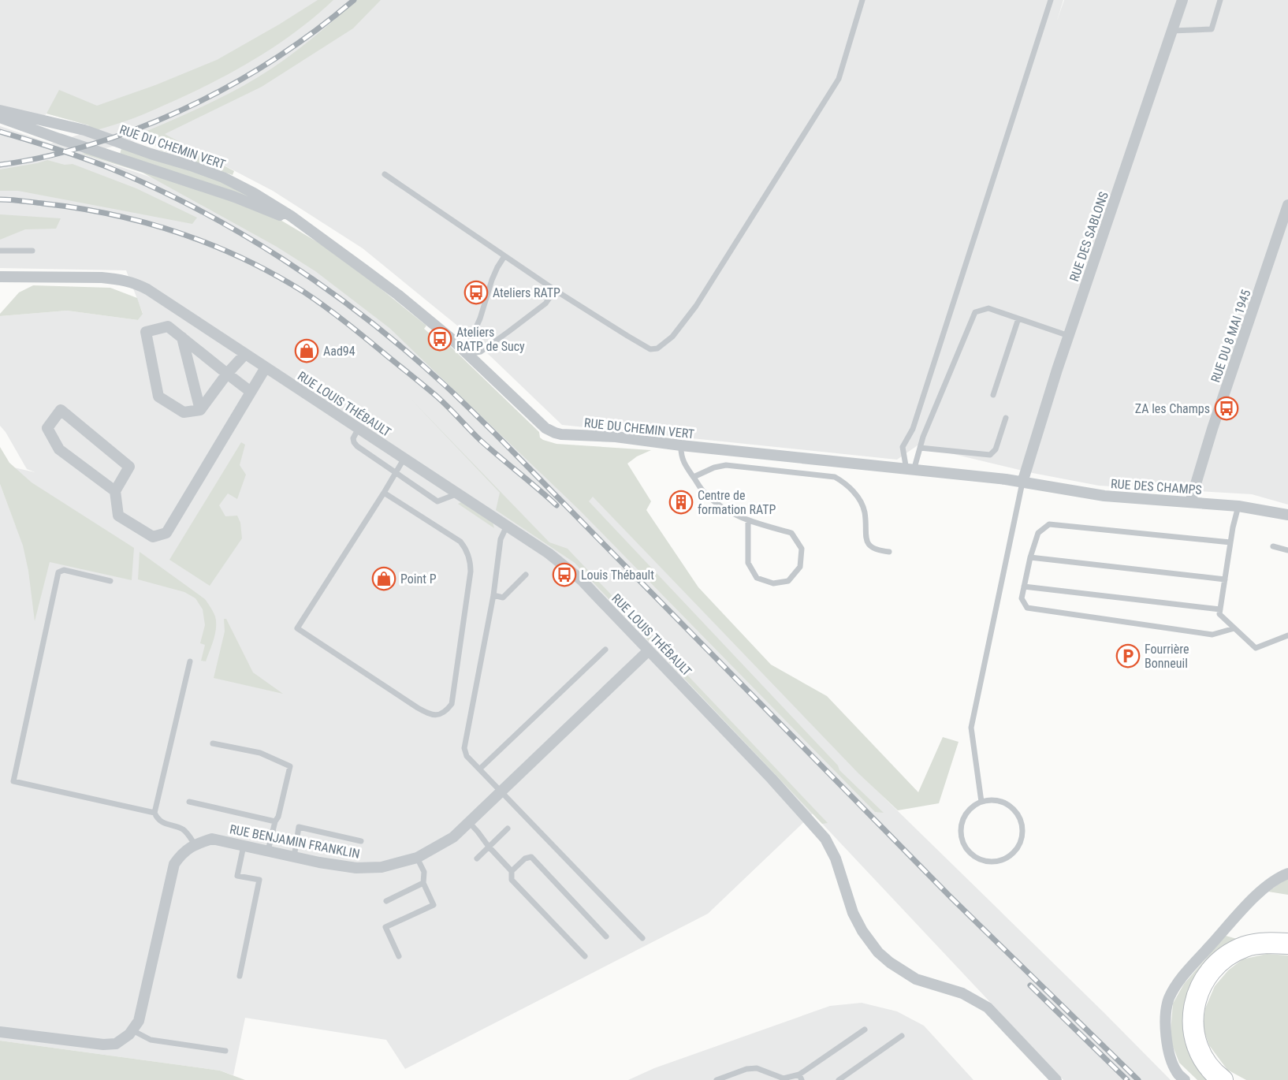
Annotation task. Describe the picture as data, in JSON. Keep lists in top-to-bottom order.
{
  "streets": {
    "street": [
      "RUE DU CHEMIN VERT",
      "RUE DES SABLONS",
      "RUE DU 8 MAI 1945",
      "RUE LOUIS THÉBAULT",
      "RUE DES CHAMPS",
      "RUE BENJAMIN FRANKLIN"
    ]
  },
  "crossings": [
    ["RUE DU CHEMIN VERT", "RUE DES SABLONS"],
    ["RUE DU CHEMIN VERT", "RUE DES CHAMPS"],
    ["RUE DES SABLONS", "RUE DES CHAMPS"],
    ["RUE DU 8 MAI 1945", "RUE DES CHAMPS"],
    ["RUE LOUIS THÉBAULT", "RUE BENJAMIN FRANKLIN"]
  ],
  "places": {
    "bus stop": [
      "Ateliers RATP",
      "Ateliers RATP de Sucy",
      "ZA les Champs",
      "Louis Thébault"
    ],
    "shop": ["Aad94", "Point P"],
    "building": ["Centre de formation RATP"],
    "parking": ["Fourrière Bonneuil"]
  }
}
